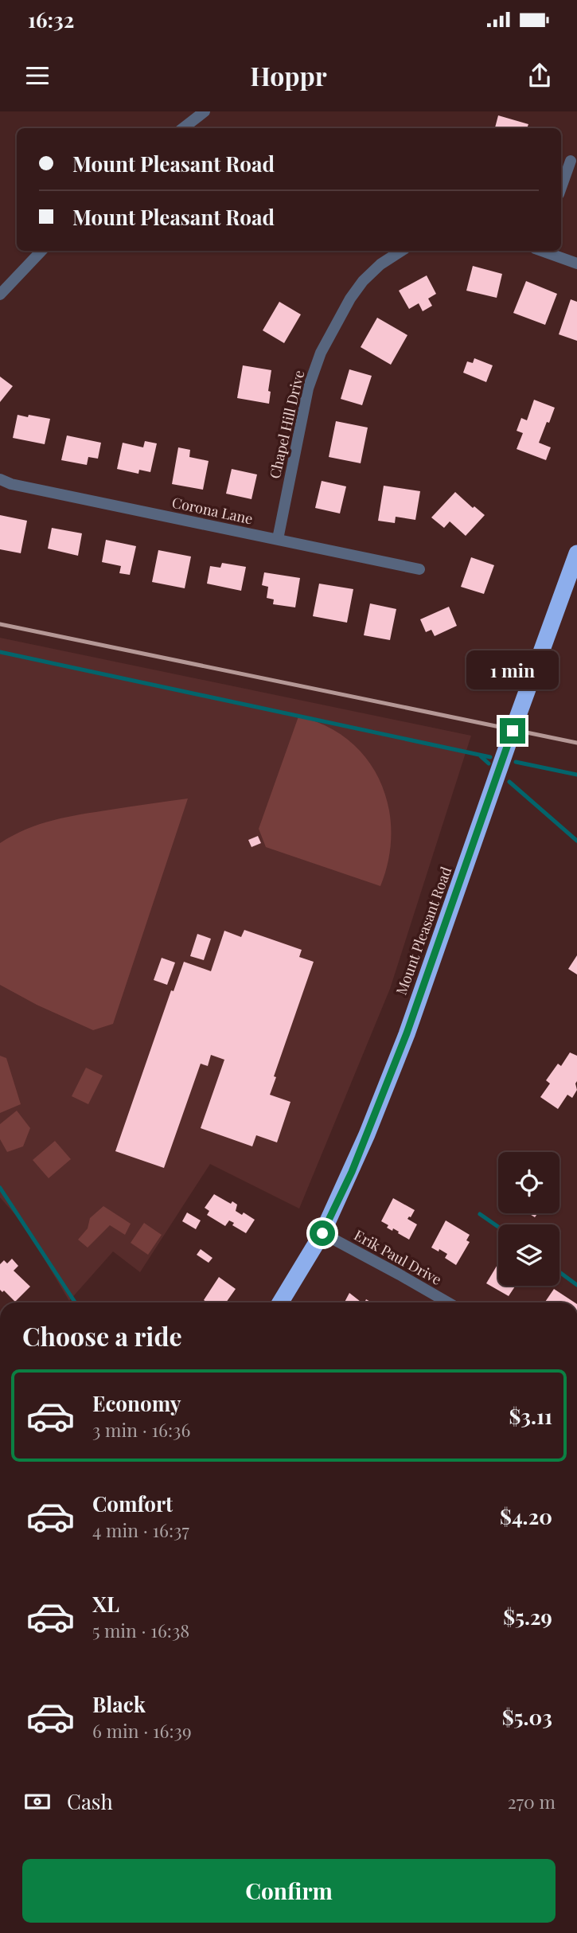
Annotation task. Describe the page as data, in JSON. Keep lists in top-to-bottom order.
{
  "streets": {
    "highway": ["Mount Pleasant Road"],
    "street": ["Chapel Hill Drive", "Corona Lane", "Erik Paul Drive"]
  },
  "crossings": [
    ["Chapel Hill Drive", "Corona Lane"],
    ["Mount Pleasant Road", "Erik Paul Drive"]
  ],
  "page": {
    "status": "16:32",
    "header": "Hoppr",
    "banner": ["Mount Pleasant Road", "Mount Pleasant Road"],
    "bubble": "1 min",
    "heading": "Choose a ride",
    "list": [
      {
        "name": "Economy",
        "note": "3 min · 16:36",
        "value": "$3.11"
      },
      {
        "name": "Comfort",
        "note": "4 min · 16:37",
        "value": "$4.20"
      },
      {
        "name": "XL",
        "note": "5 min · 16:38",
        "value": "$5.29"
      },
      {
        "name": "Black",
        "note": "6 min · 16:39",
        "value": "$5.03"
      }
    ],
    "pay": ["Cash", "270 m"],
    "buttons": "Confirm"
  }
}
